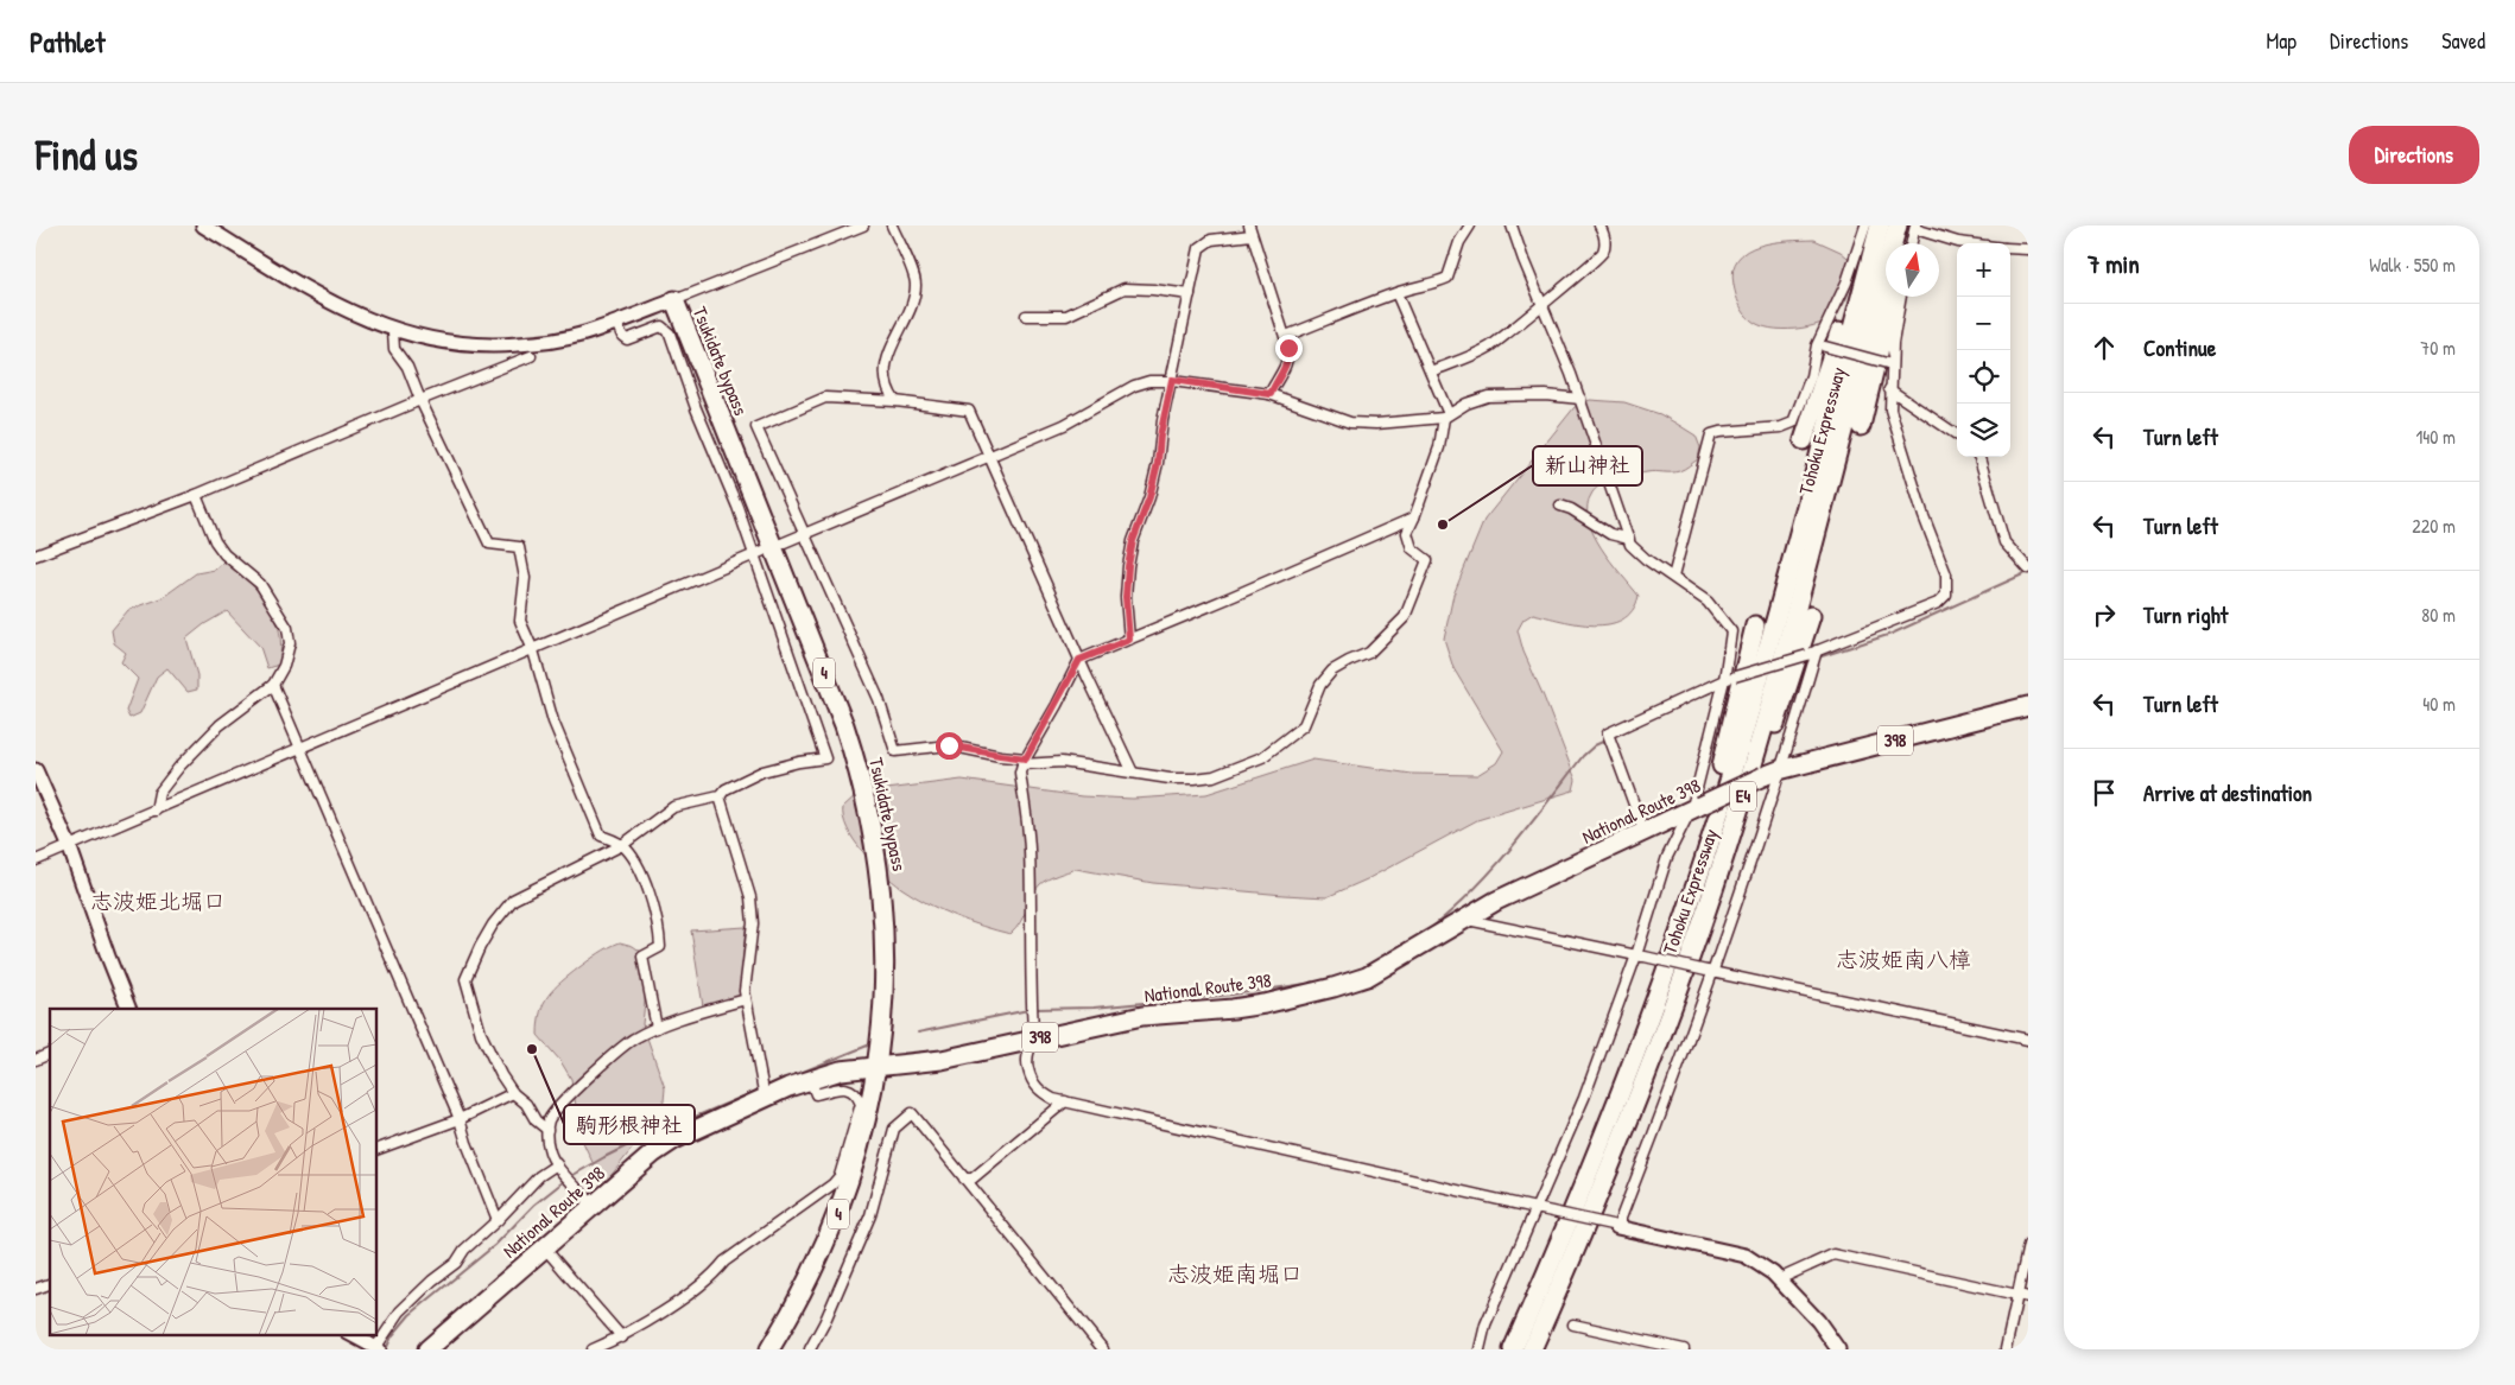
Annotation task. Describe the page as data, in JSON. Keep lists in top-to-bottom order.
{
  "streets": {
    "highway": [
      "Tsukidate bypass",
      "Tohoku Expressway",
      "4",
      "398",
      "E4",
      "National Route 398"
    ]
  },
  "crossings": [
    ["Tsukidate bypass", "National Route 398"]
  ],
  "districts": ["志波姫北堀口", "志波姫南八樟", "志波姫南堀口"],
  "places": ["新山神社", "駒形根神社"],
  "north": "top",
  "page": {
    "header": "Pathlet",
    "nav": ["Map", "Directions", "Saved"],
    "buttons": "Directions",
    "title": "Find us",
    "heading": ["7 min", "Walk · 550 m"],
    "map_buttons": ["+", "−"],
    "list": [
      ["Continue", "70 m"],
      ["Turn left", "140 m"],
      ["Turn left", "220 m"],
      ["Turn right", "80 m"],
      ["Turn left", "40 m"],
      "Arrive at destination"
    ]
  }
}
